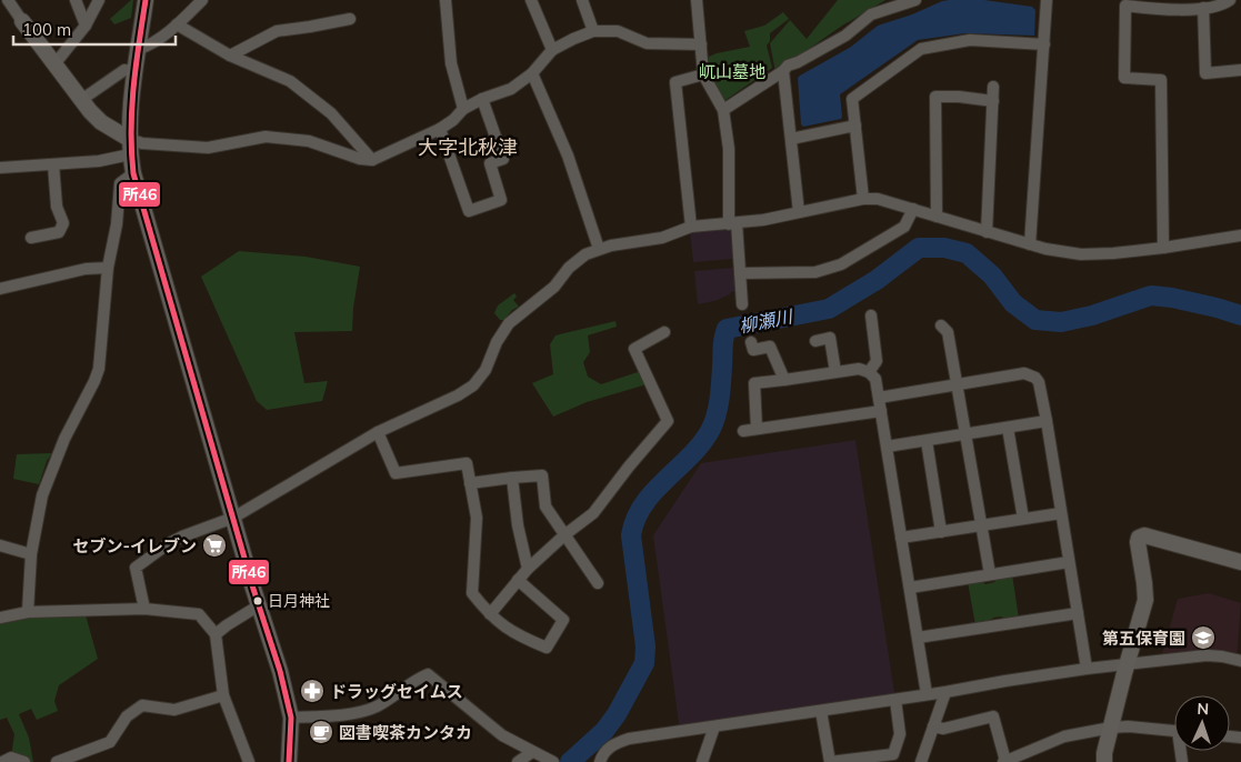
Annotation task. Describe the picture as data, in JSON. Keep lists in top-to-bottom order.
{
  "districts": ["大字北秋津"],
  "water": ["柳瀬川"],
  "parks": ["屼山墓地"],
  "places": {
    "supermarket": ["セブン-イレブン"],
    "other": ["日月神社"],
    "school or university": ["第五保育園"],
    "pharmacy": ["ドラッグセイムス"],
    "cafe": ["図書喫茶カンタカ"]
  },
  "lines": ["transit line 所46"],
  "scale_bar": "100 m",
  "north": "top"
}
